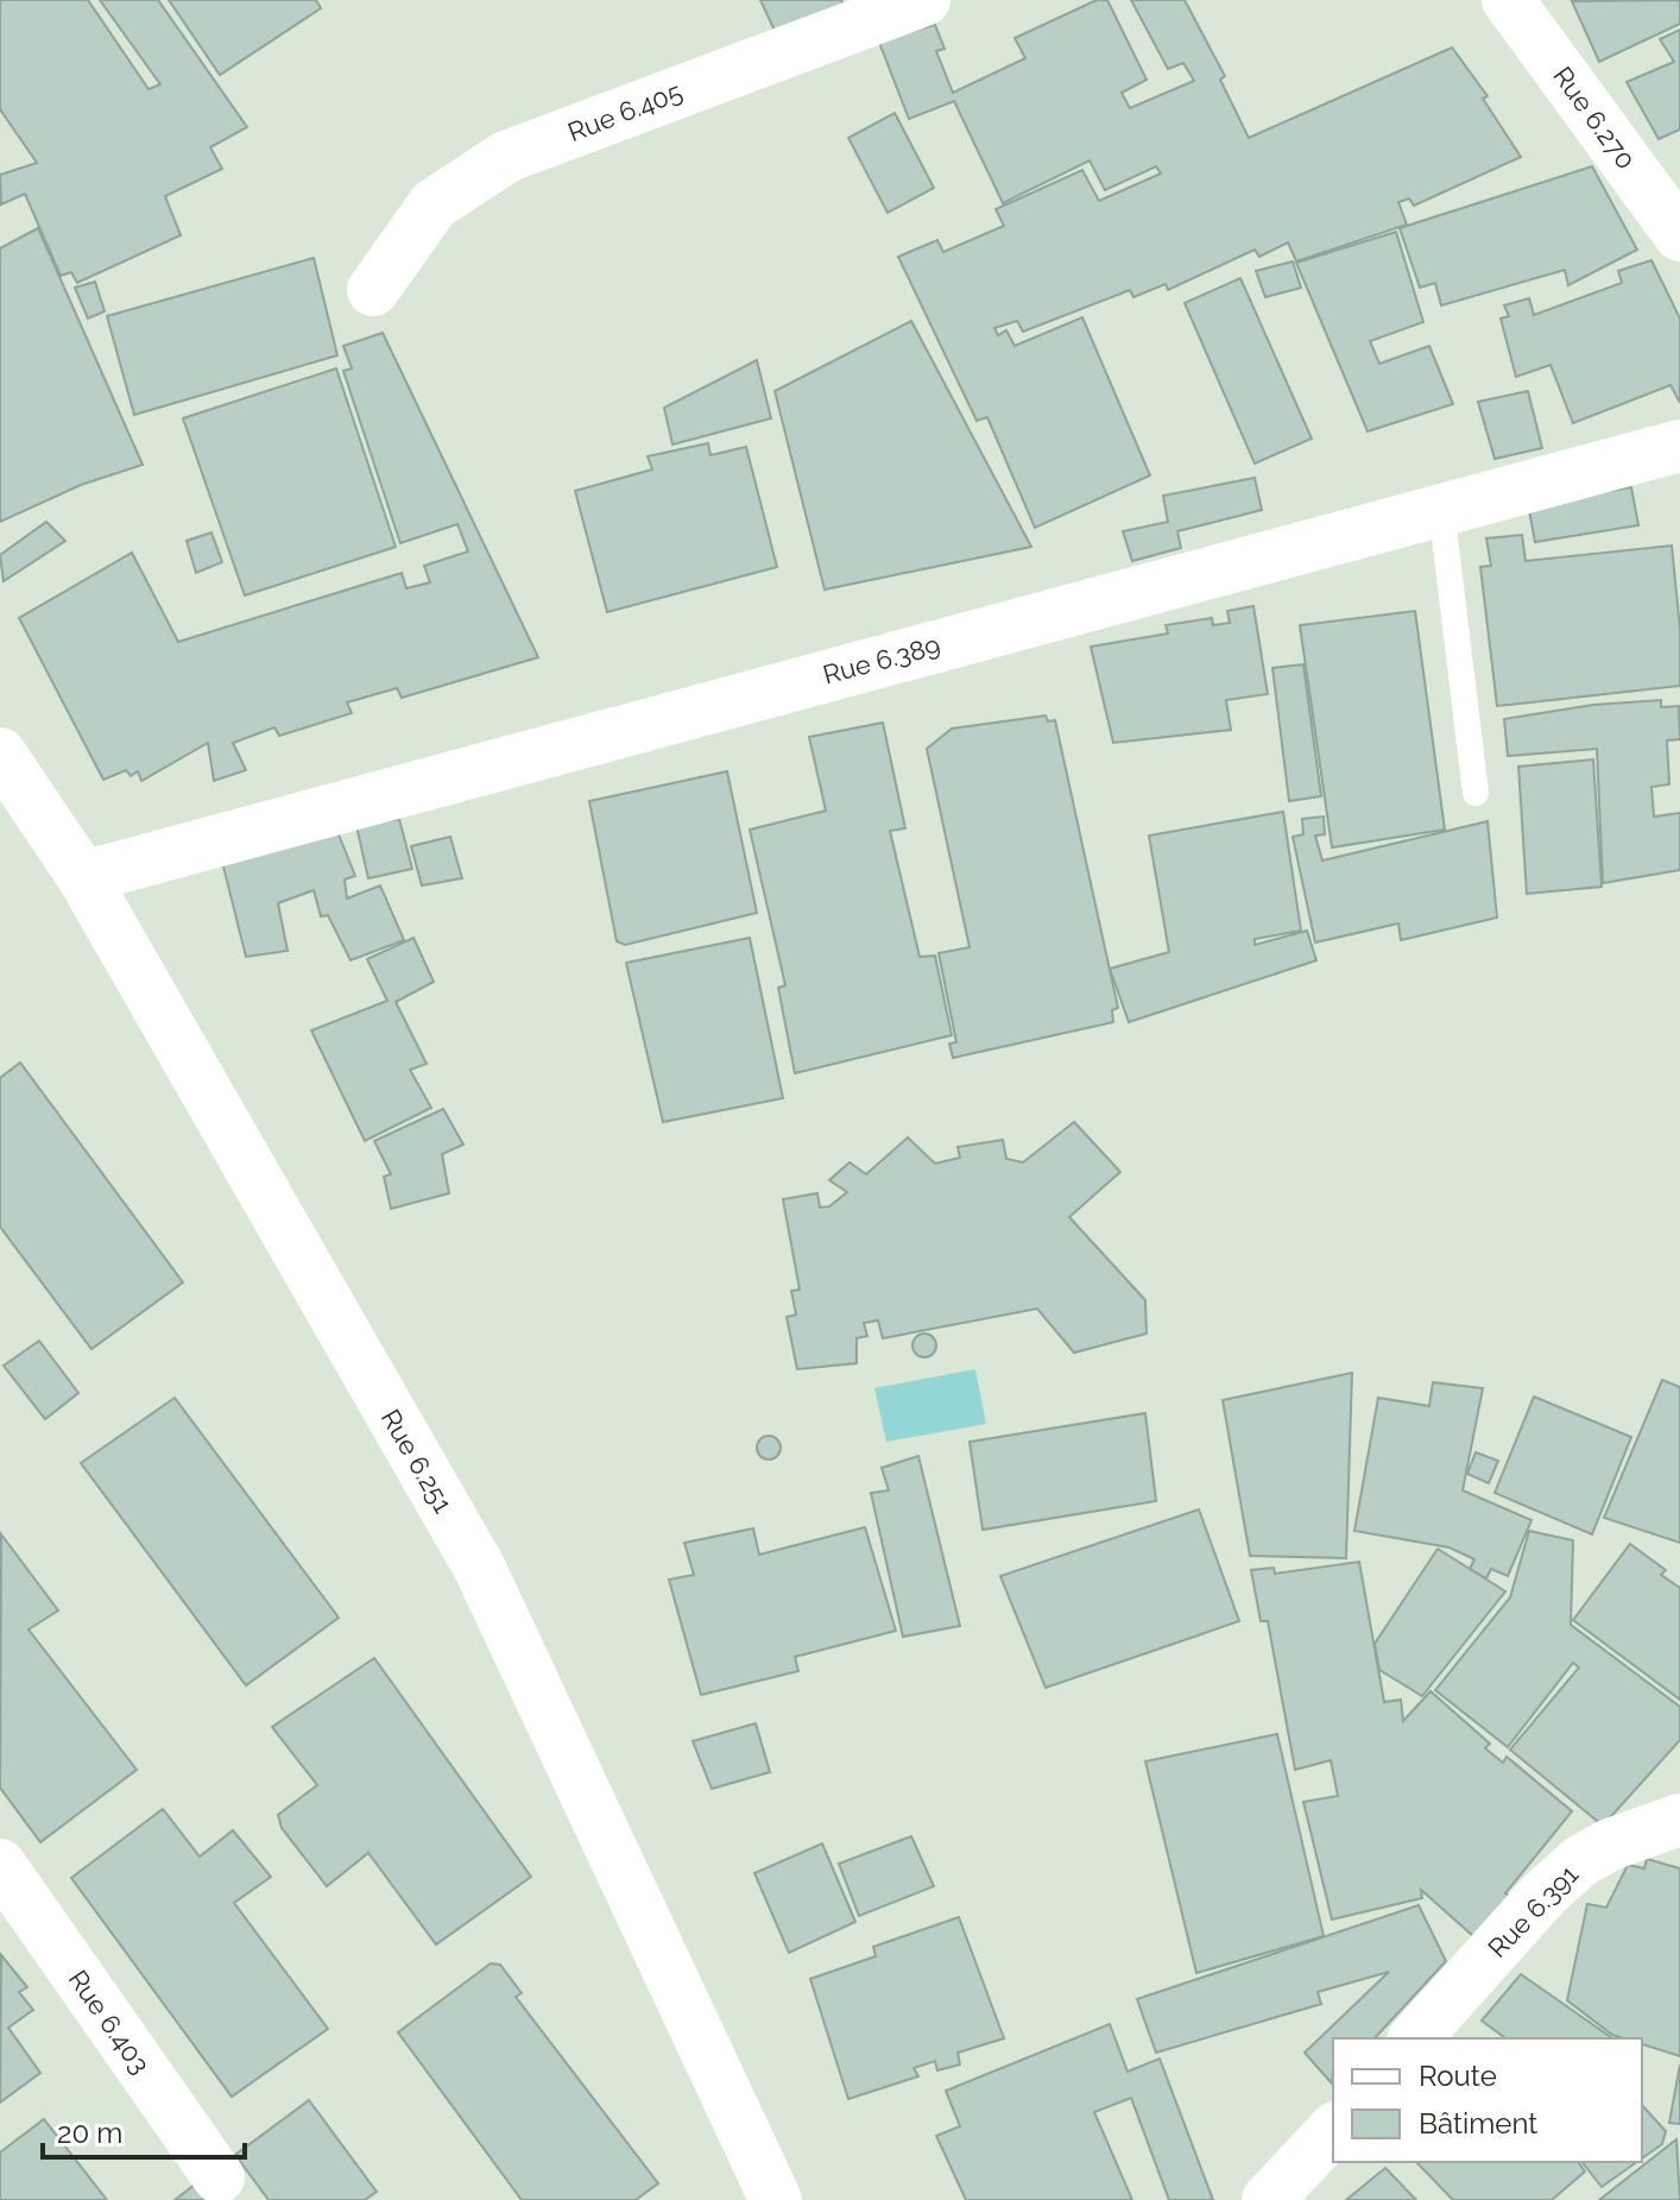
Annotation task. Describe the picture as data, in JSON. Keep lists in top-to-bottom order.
{
  "streets": {
    "street": [
      "Rue 6.405",
      "Rue 6.270",
      "Rue 6.389",
      "Rue 6.251",
      "Rue 6.391",
      "Rue 6.403"
    ]
  },
  "crossings": [
    ["Rue 6.389", "Rue 6.251"]
  ],
  "legend": ["Route", "Bâtiment"],
  "scale_bar": "20 m"
}
